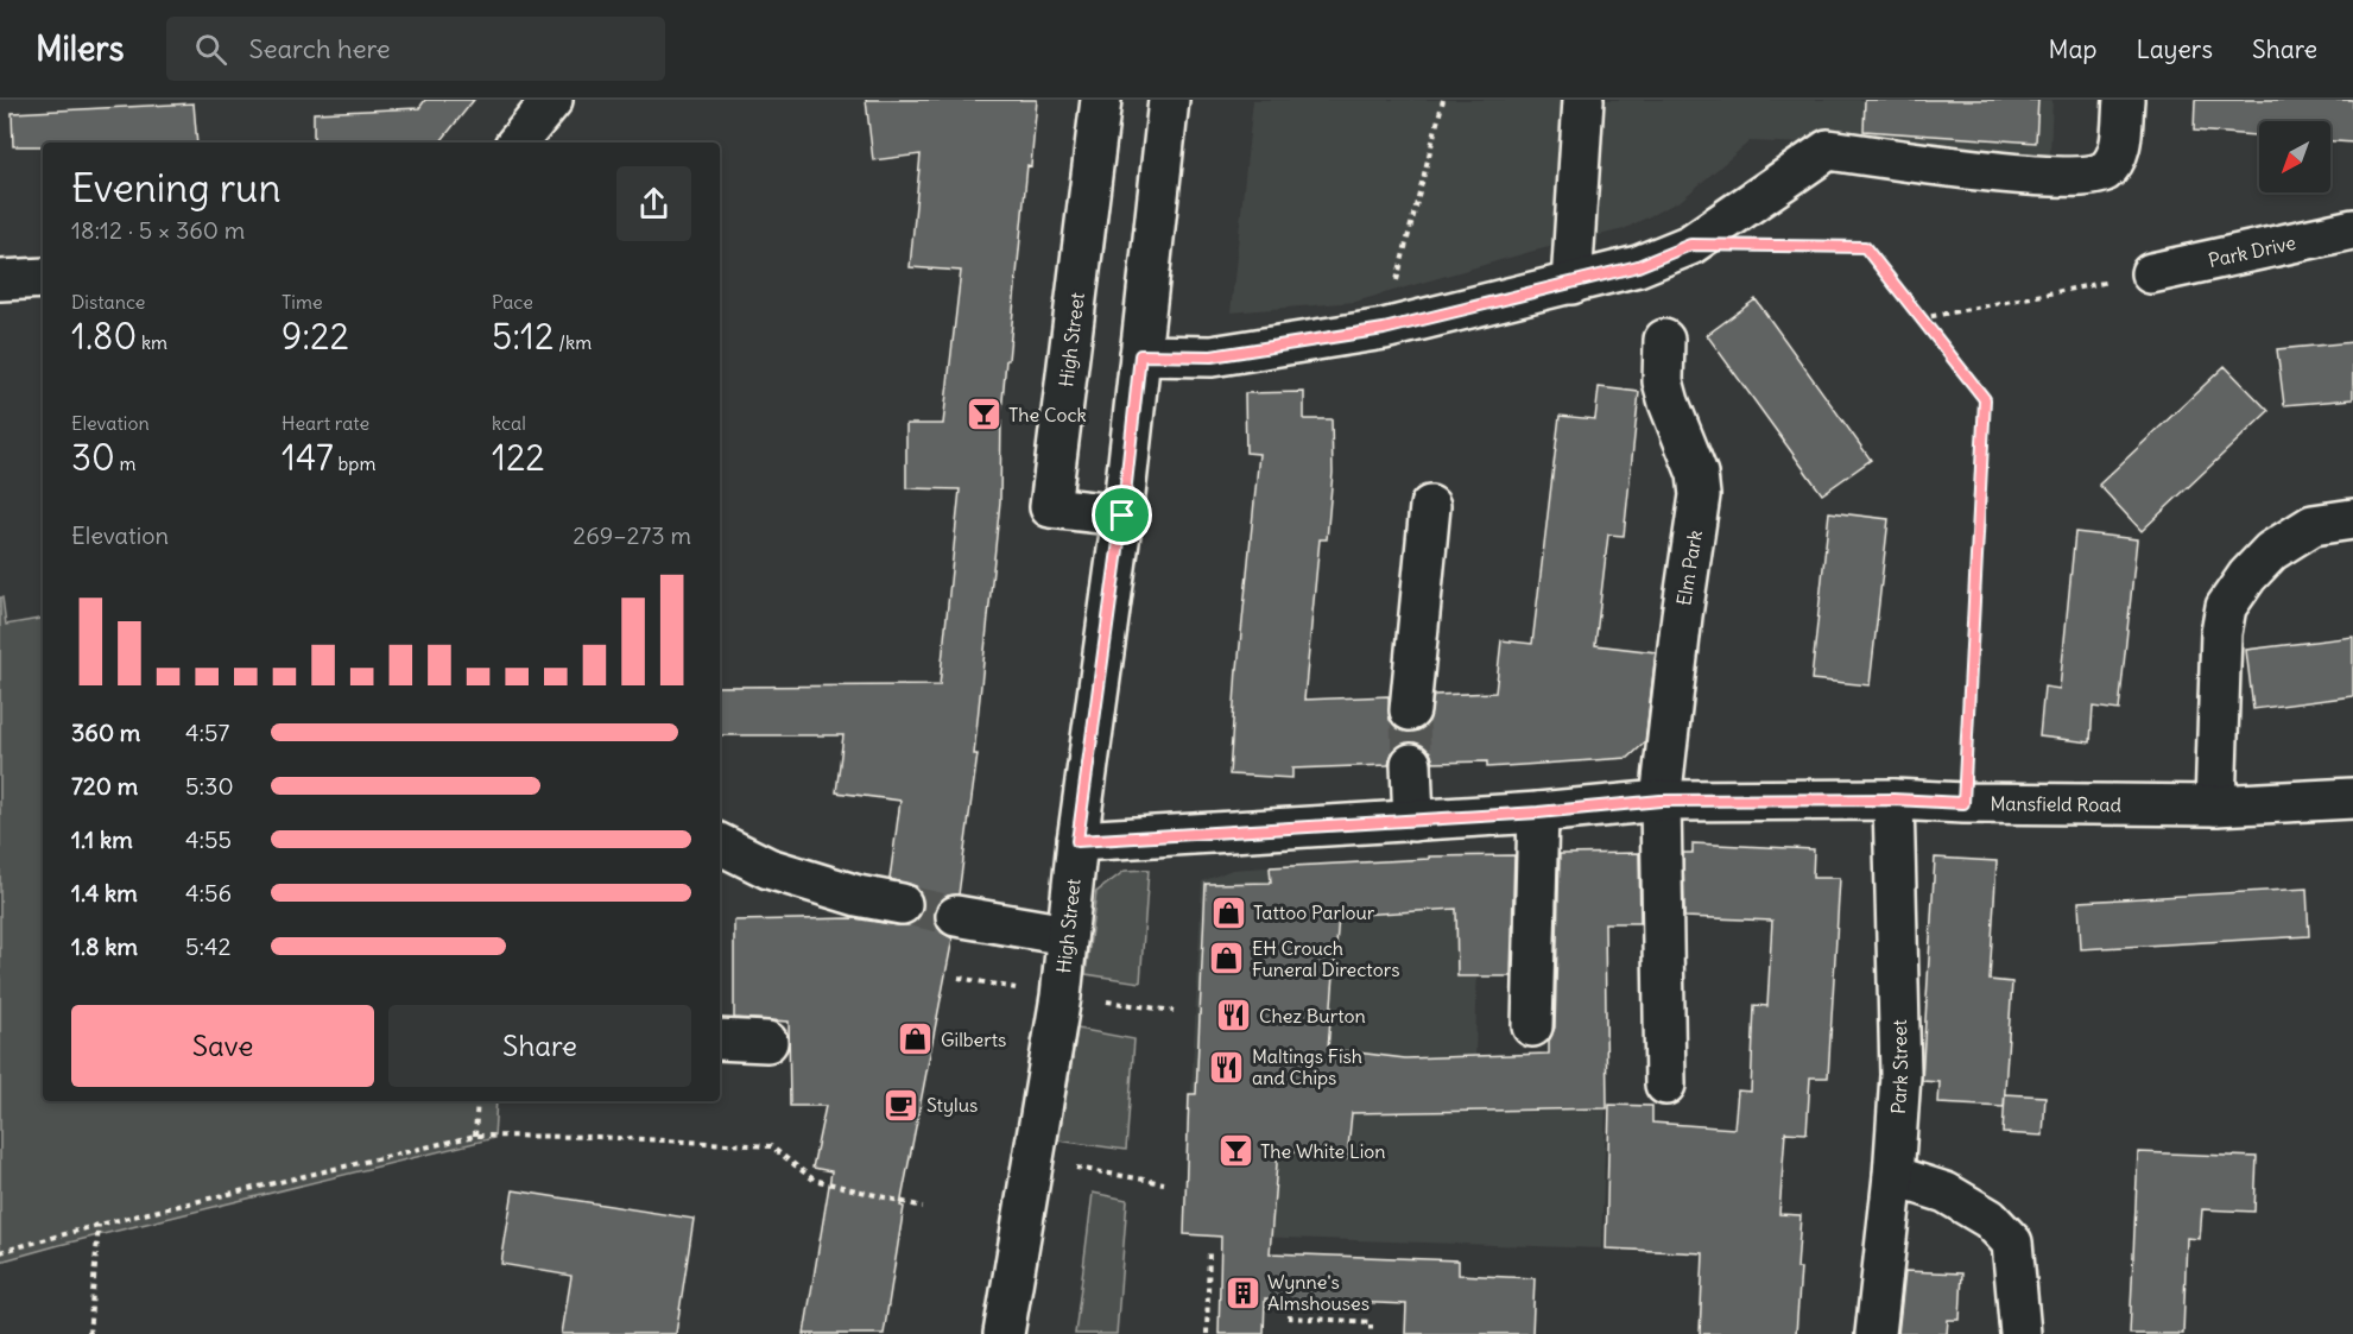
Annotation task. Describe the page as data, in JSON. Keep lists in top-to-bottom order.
{
  "streets": {
    "street": [
      "Park Drive",
      "High Street",
      "Elm Park",
      "Mansfield Road",
      "Park Street"
    ]
  },
  "crossings": [
    ["High Street", "Mansfield Road"],
    ["Elm Park", "Mansfield Road"],
    ["Mansfield Road", "Park Street"]
  ],
  "places": {
    "bar": ["The Cock", "The White Lion"],
    "shop": ["Tattoo Parlour", "EH Crouch Funeral Directors", "Gilberts"],
    "restaurant": ["Chez Burton", "Maltings Fish and Chips"],
    "cafe": ["Stylus"],
    "building": ["Wynne's Almshouses"]
  },
  "north": "bottom left",
  "page": {
    "header": "Milers",
    "search": "Search here",
    "nav": ["Map", "Layers", "Share"],
    "heading": ["Evening run", "18:12 · 5 × 360 m"],
    "stats": [
      ["Distance", "1.80 km"],
      ["Time", "9:22"],
      ["Pace", "5:12 /km"],
      ["Elevation", "30 m"],
      ["Heart rate", "147 bpm"],
      ["kcal", "122"]
    ],
    "chart": ["Elevation", "269–273 m"],
    "list": [
      {
        "name": "360 m",
        "note": "4:57"
      },
      {
        "name": "720 m",
        "note": "5:30"
      },
      {
        "name": "1.1 km",
        "note": "4:55"
      },
      {
        "name": "1.4 km",
        "note": "4:56"
      },
      {
        "name": "1.8 km",
        "note": "5:42"
      }
    ],
    "buttons": ["Save", "Share"]
  }
}
